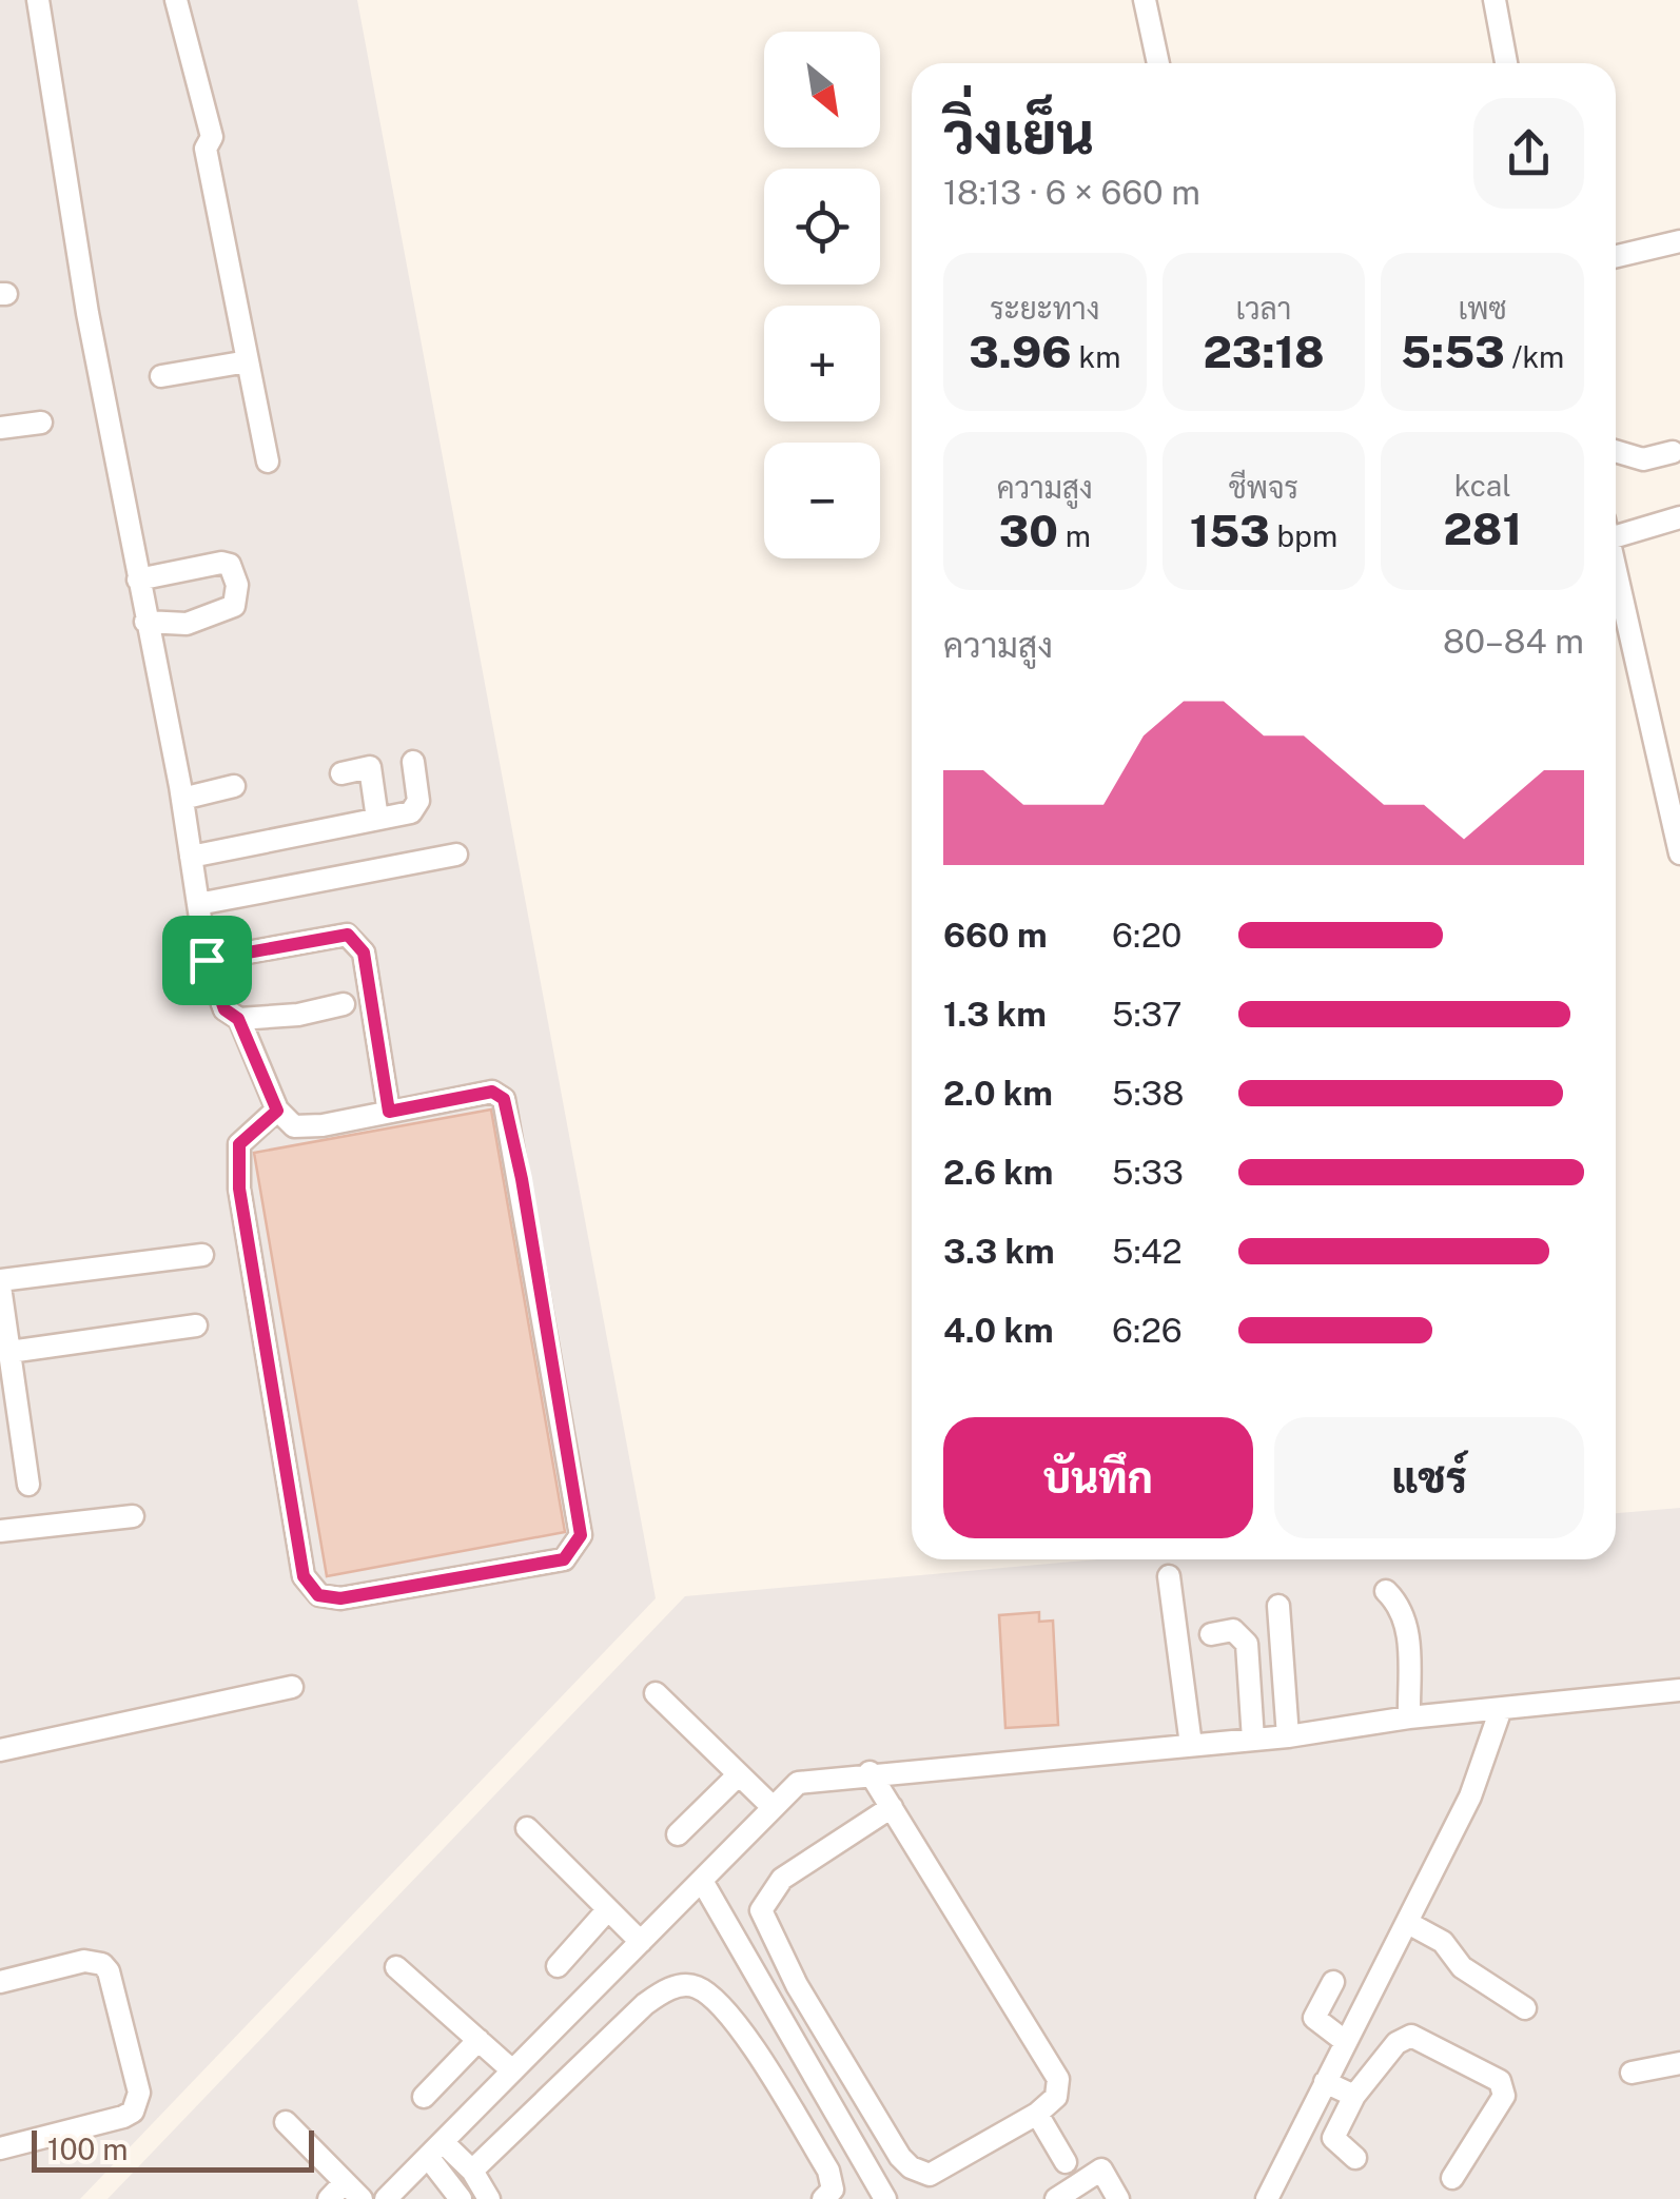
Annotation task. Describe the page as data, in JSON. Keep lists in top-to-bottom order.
{
  "scale_bar": "100 m",
  "north": "bottom right",
  "page": {
    "map_buttons": ["+", "−"],
    "heading": ["วิ่งเย็น", "18:13 · 6 × 660 m"],
    "stats": [
      ["ระยะทาง", "3.96 km"],
      ["เวลา", "23:18"],
      ["เพซ", "5:53 /km"],
      ["ความสูง", "30 m"],
      ["ชีพจร", "153 bpm"],
      ["kcal", "281"]
    ],
    "chart": ["ความสูง", "80–84 m"],
    "list": [
      {
        "name": "660 m",
        "note": "6:20"
      },
      {
        "name": "1.3 km",
        "note": "5:37"
      },
      {
        "name": "2.0 km",
        "note": "5:38"
      },
      {
        "name": "2.6 km",
        "note": "5:33"
      },
      {
        "name": "3.3 km",
        "note": "5:42"
      },
      {
        "name": "4.0 km",
        "note": "6:26"
      }
    ],
    "buttons": ["บันทึก", "แชร์"],
    "scale": "100 m"
  }
}
